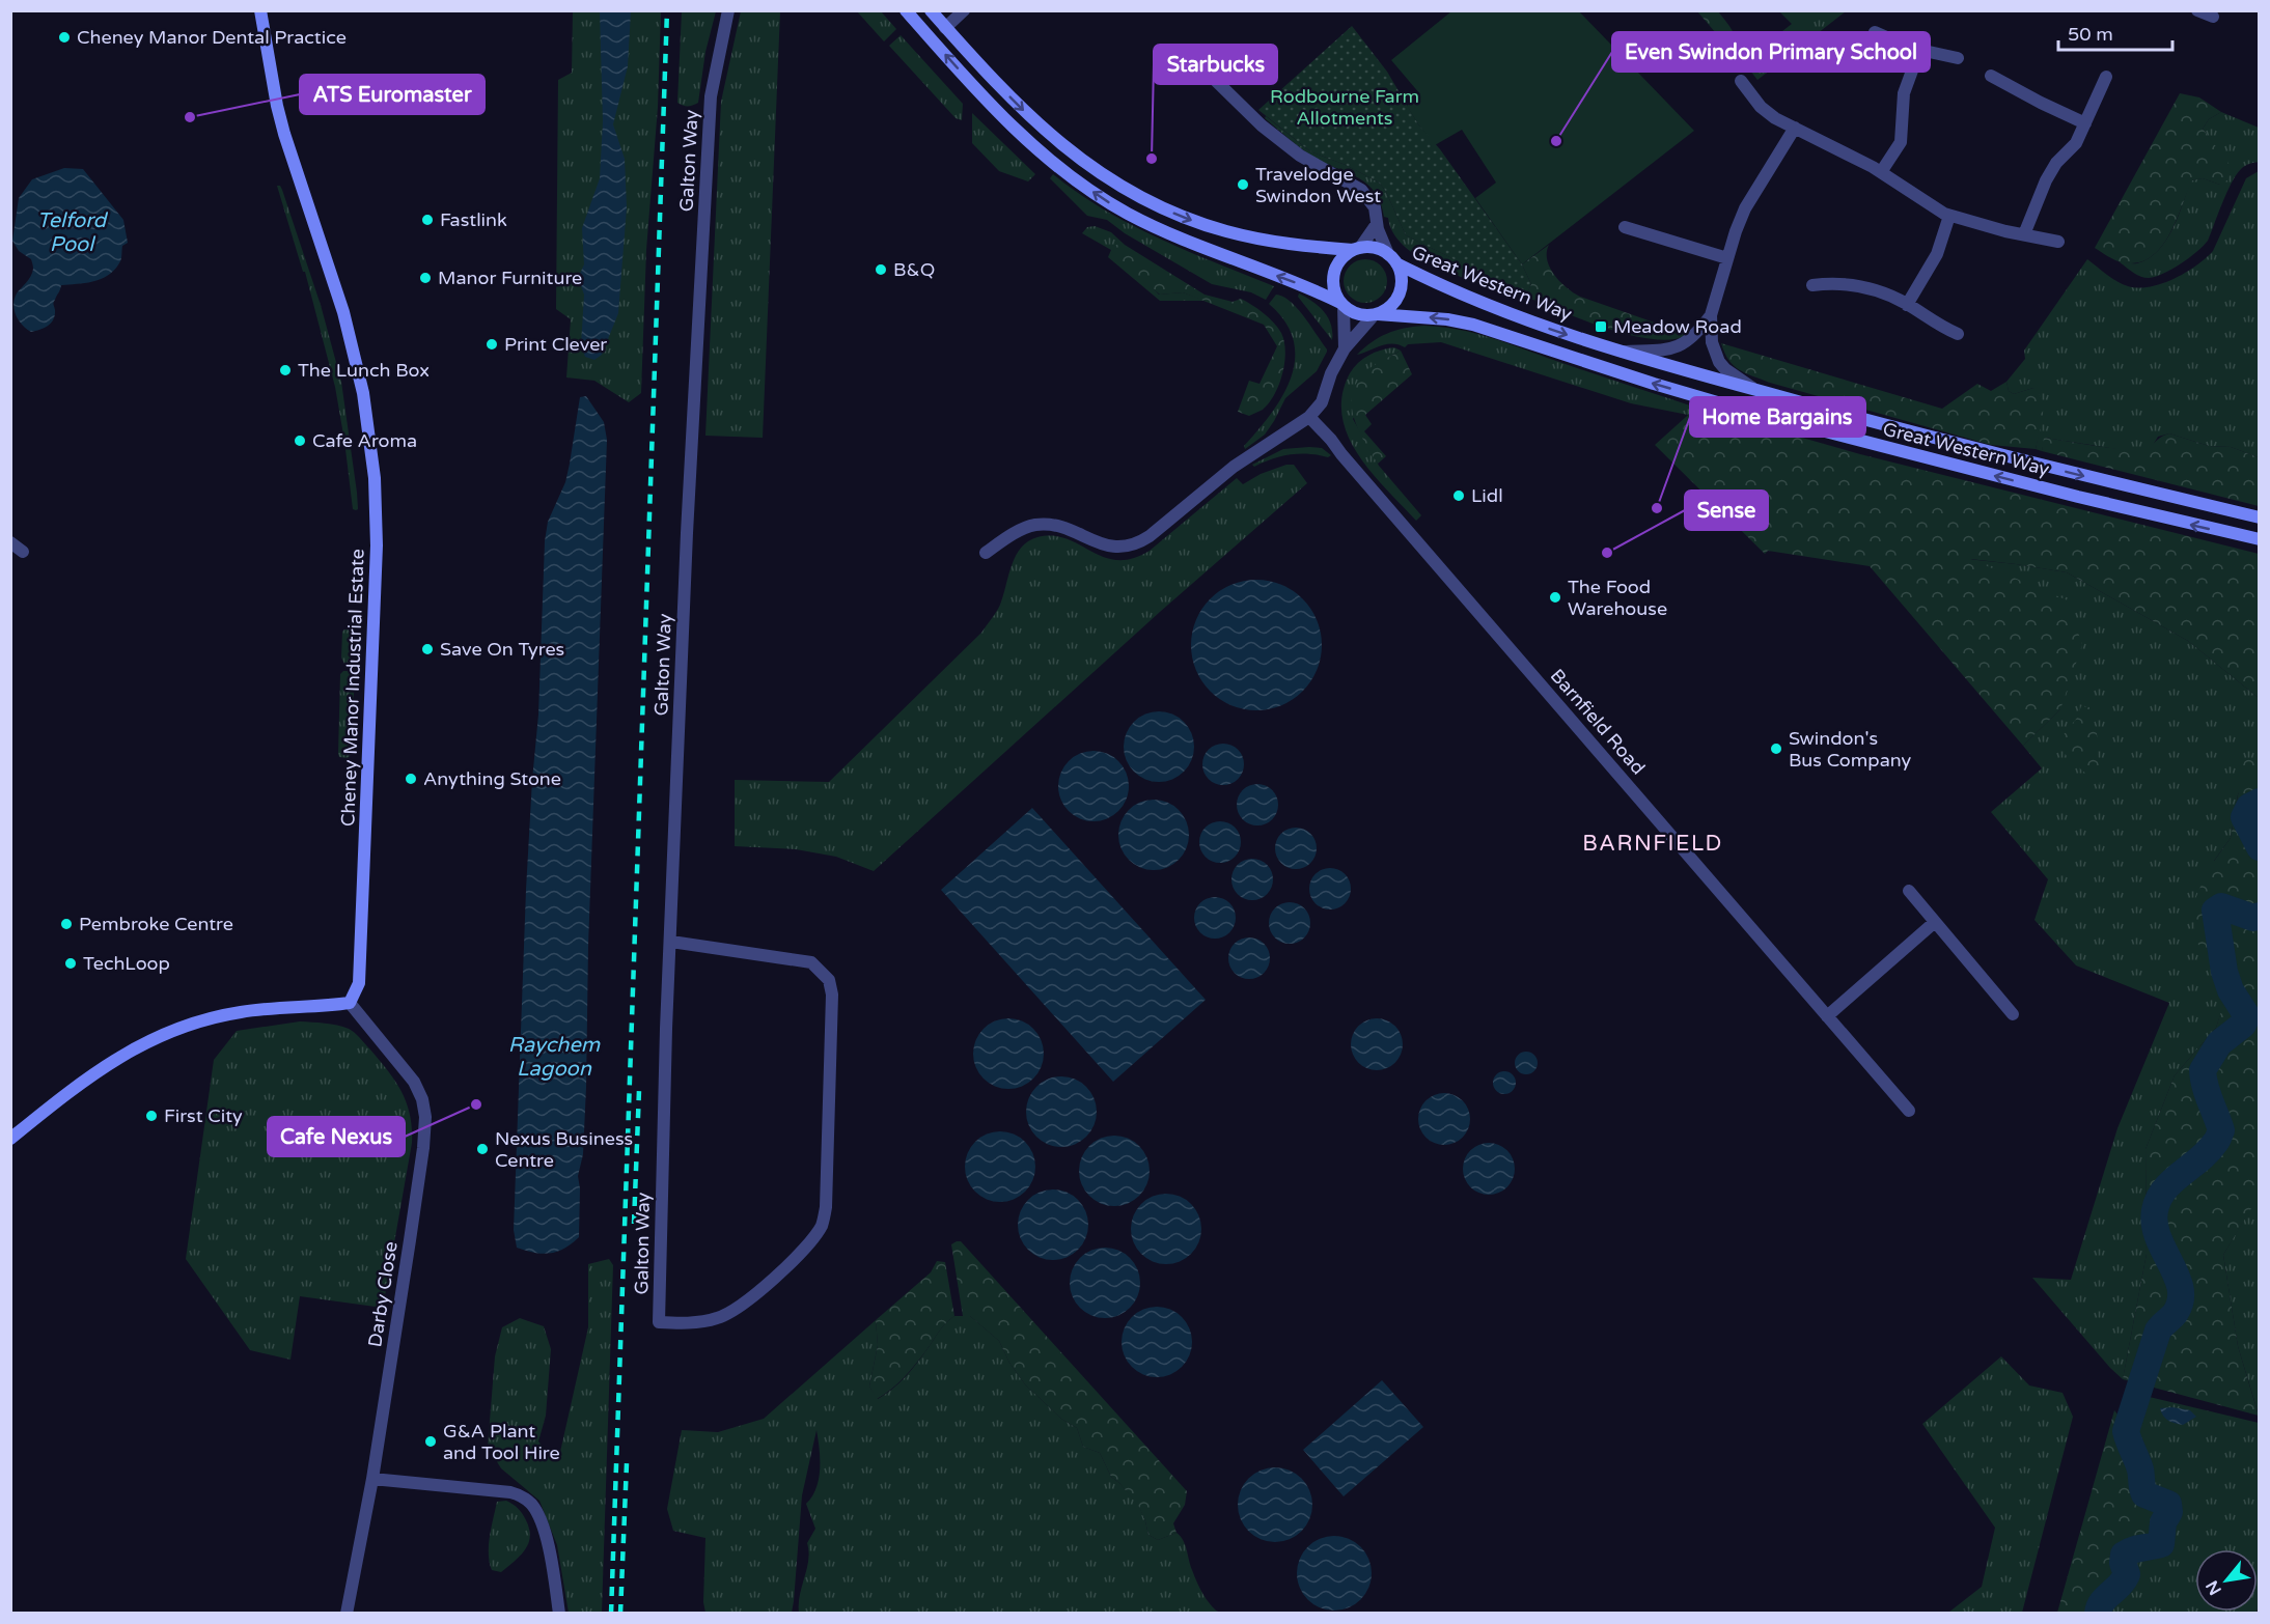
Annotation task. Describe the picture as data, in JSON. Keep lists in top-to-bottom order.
{
  "streets": {
    "main road": ["Great Western Way", "Cheney Manor Industrial Estate"],
    "street": ["Galton Way", "Barnfield Road", "Darby Close"]
  },
  "crossings": [
    ["Cheney Manor Industrial Estate", "Darby Close"]
  ],
  "districts": ["BARNFIELD"],
  "water": ["Telford Pool", "Raychem Lagoon"],
  "parks": ["Rodbourne Farm Allotments"],
  "places": {
    "other": [
      "Cheney Manor Dental Practice",
      "ATS Euromaster",
      "Even Swindon Primary School",
      "Starbucks",
      "Travelodge Swindon West",
      "Fastlink",
      "B&Q",
      "Manor Furniture",
      "Print Clever",
      "The Lunch Box",
      "Cafe Aroma",
      "Lidl",
      "Home Bargains",
      "Sense",
      "The Food Warehouse",
      "Save On Tyres",
      "Swindon's Bus Company",
      "Anything Stone",
      "Pembroke Centre",
      "TechLoop",
      "Cafe Nexus",
      "First City",
      "Nexus Business Centre",
      "G&A Plant and Tool Hire"
    ],
    "transit": ["Meadow Road"]
  },
  "scale_bar": "50 m",
  "north": "bottom left"
}
